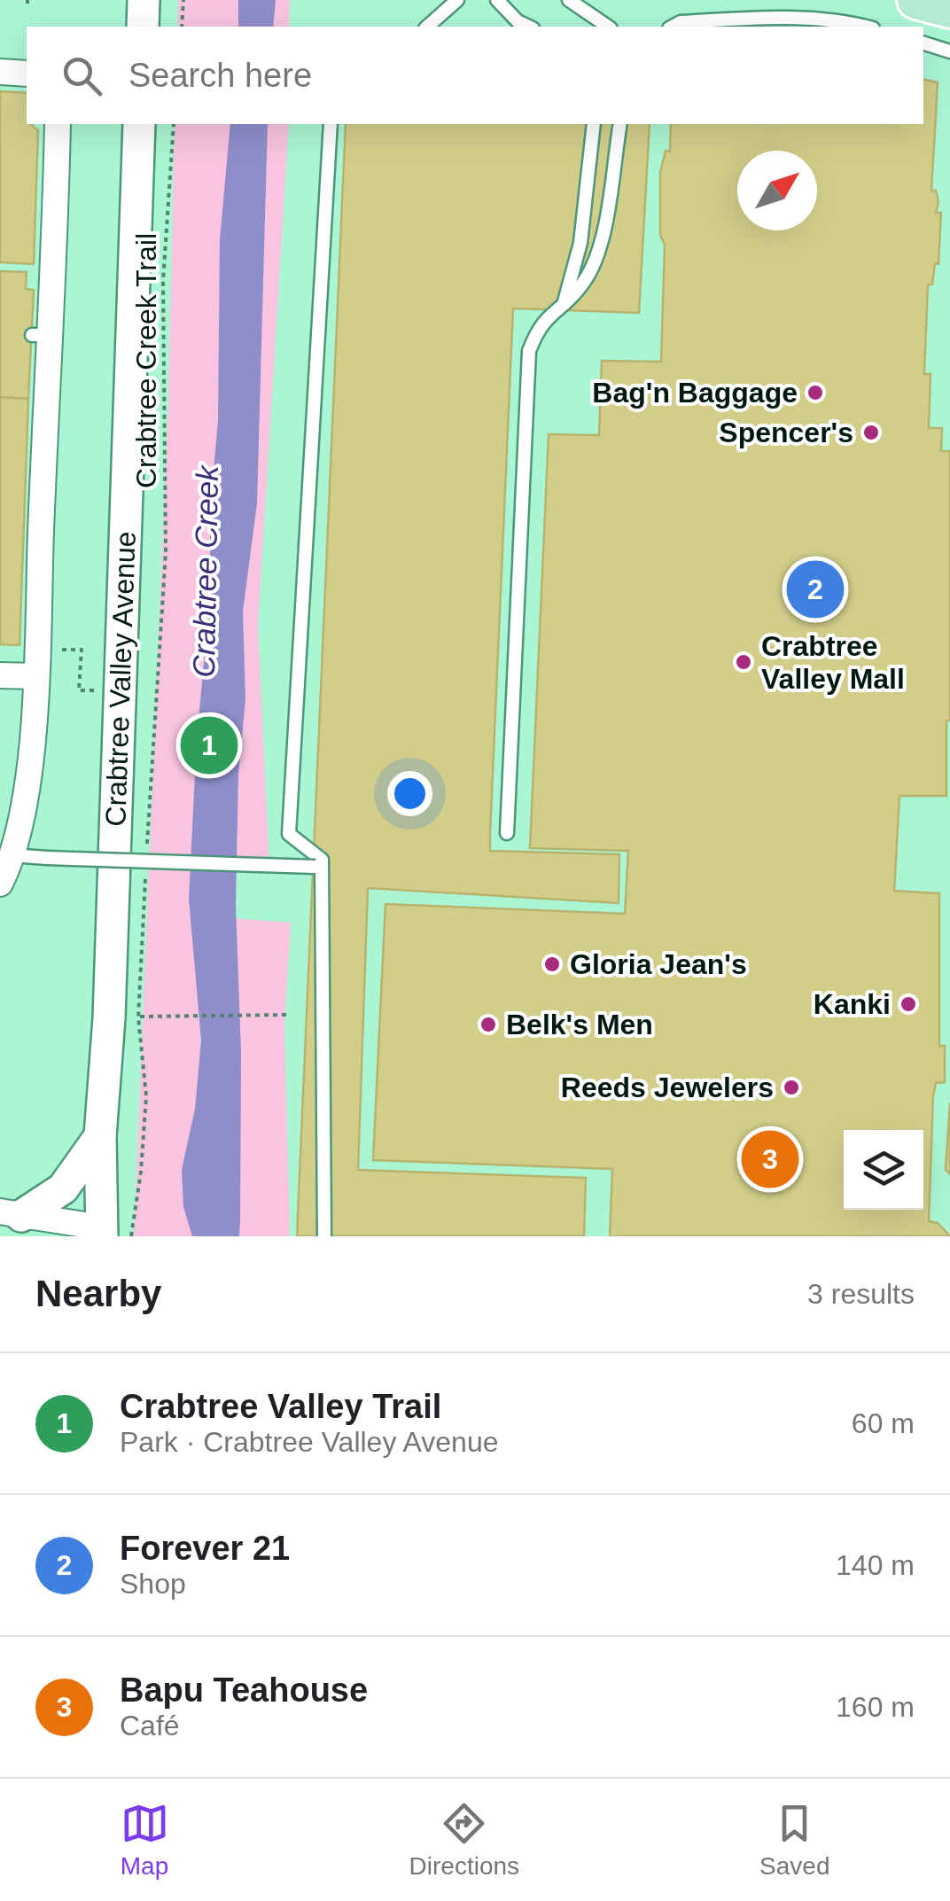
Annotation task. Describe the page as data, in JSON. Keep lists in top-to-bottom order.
{
  "streets": {
    "street": ["Crabtree Valley Avenue"],
    "path": ["Crabtree Creek Trail"]
  },
  "water": ["Crabtree Creek"],
  "places": [
    "Bag'n Baggage",
    "Spencer's",
    "Crabtree Valley Mall",
    "Gloria Jean's",
    "Kanki",
    "Belk's Men",
    "Reeds Jewelers"
  ],
  "north": "top right",
  "page": {
    "search": "Search here",
    "pins": ["2", "1", "3"],
    "heading": ["Nearby", "3 results"],
    "list": [
      {
        "mark": "1",
        "name": "Crabtree Valley Trail",
        "note": "Park · Crabtree Valley Avenue",
        "value": "60 m"
      },
      {
        "mark": "2",
        "name": "Forever 21",
        "note": "Shop",
        "value": "140 m"
      },
      {
        "mark": "3",
        "name": "Bapu Teahouse",
        "note": "Café",
        "value": "160 m"
      }
    ],
    "nav": ["Map", "Directions", "Saved"]
  }
}
